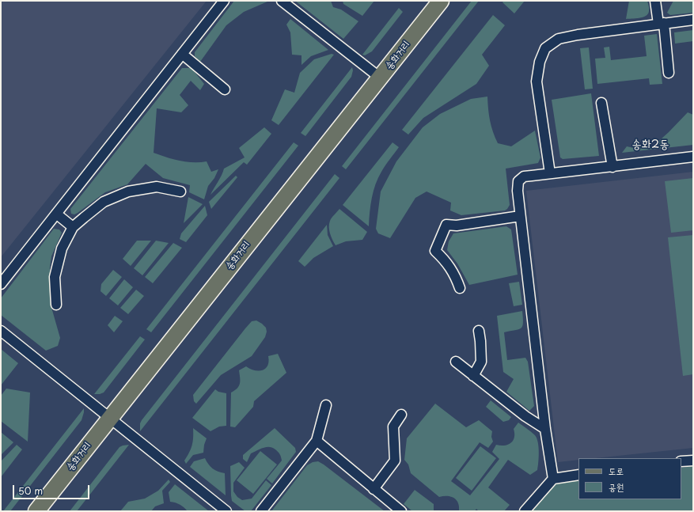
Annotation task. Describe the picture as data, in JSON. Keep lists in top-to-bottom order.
{
  "streets": {
    "main road": ["송화거리"]
  },
  "districts": ["송화2동"],
  "legend": ["도로", "공원"],
  "scale_bar": "50 m"
}
